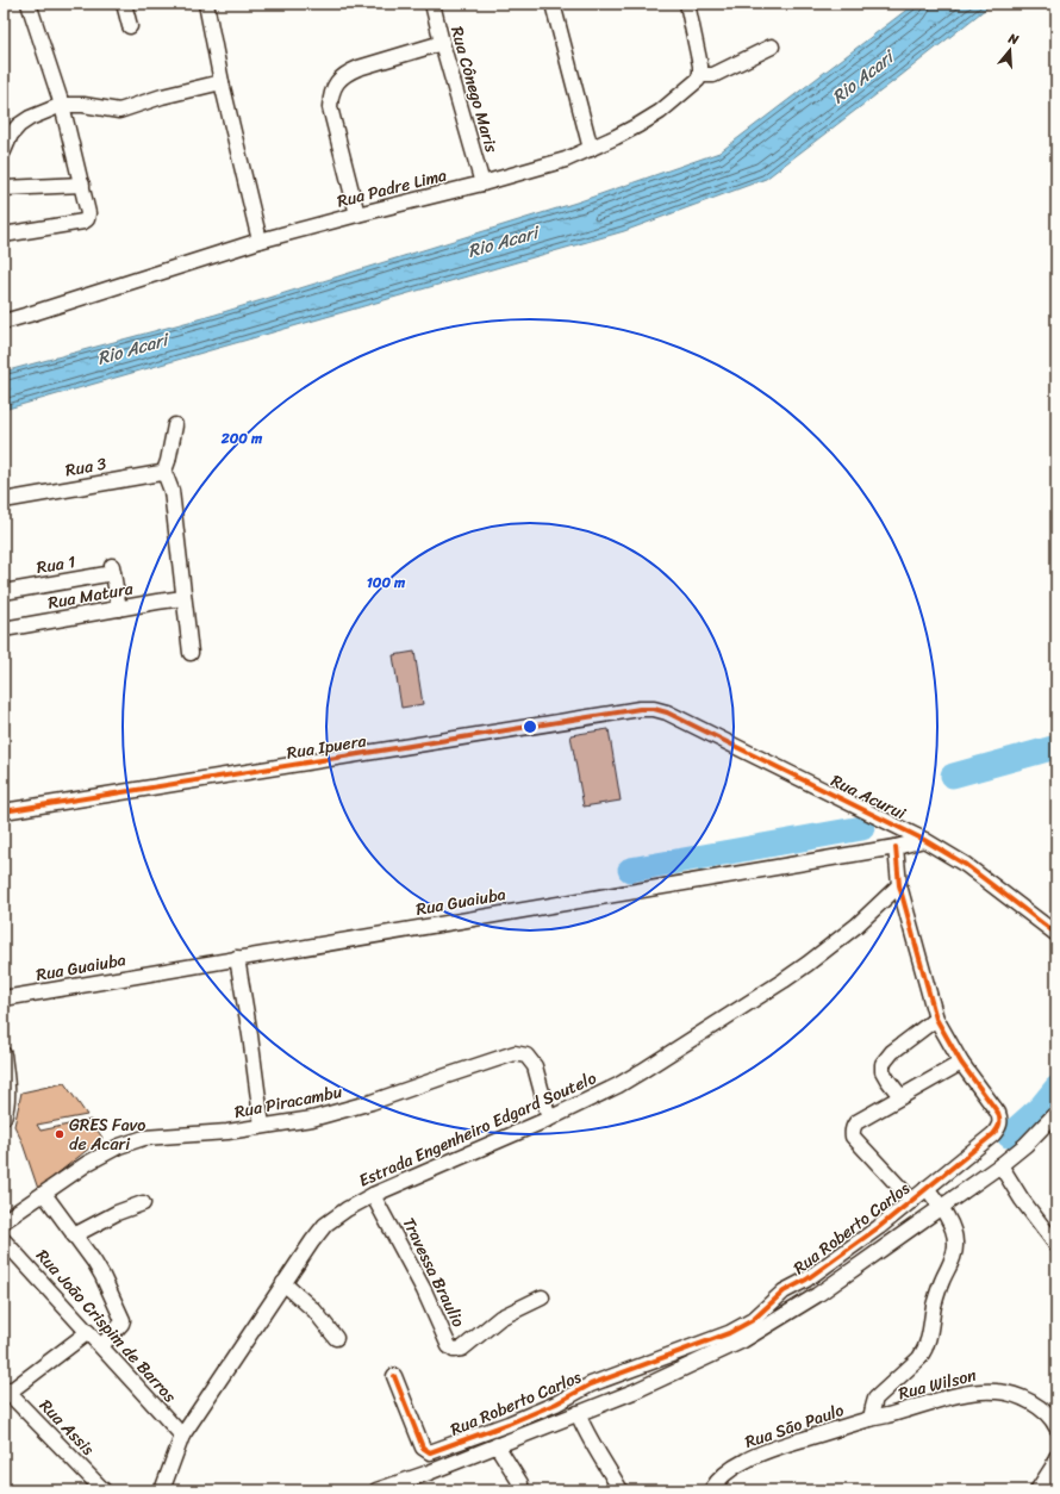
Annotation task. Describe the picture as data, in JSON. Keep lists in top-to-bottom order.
{
  "streets": {
    "street": [
      "Rua Cônego Maris",
      "Rua Padre Lima",
      "Rua 3",
      "Rua 1",
      "Rua Matura",
      "Rua Ipuera",
      "Rua Acurui",
      "Rua Guaiuba",
      "Rua Piracambu",
      "Estrada Engenheiro Edgard Soutelo",
      "Rua Roberto Carlos",
      "Travessa Braulio",
      "Rua Joāo Crispim de Barros",
      "Rua Wilson",
      "Rua Sāo Paulo",
      "Rua Assis"
    ]
  },
  "crossings": [
    ["Rua Cônego Maris", "Rua Padre Lima"],
    ["Rua 1", "Rua Matura"],
    ["Rua Ipuera", "Rua Acurui"],
    ["Rua Acurui", "Rua Guaiuba"],
    ["Rua Guaiuba", "Rua Roberto Carlos"],
    ["Rua Piracambu", "Estrada Engenheiro Edgard Soutelo"],
    ["Estrada Engenheiro Edgard Soutelo", "Rua Roberto Carlos"],
    ["Estrada Engenheiro Edgard Soutelo", "Travessa Braulio"],
    ["Estrada Engenheiro Edgard Soutelo", "Rua Joāo Crispim de Barros"],
    ["Rua Wilson", "Rua Sāo Paulo"]
  ],
  "water": ["Rio Acari"],
  "places": ["GRES Favo de Acari"],
  "north": "top",
  "rings": ["200 m", "100 m"]
}
